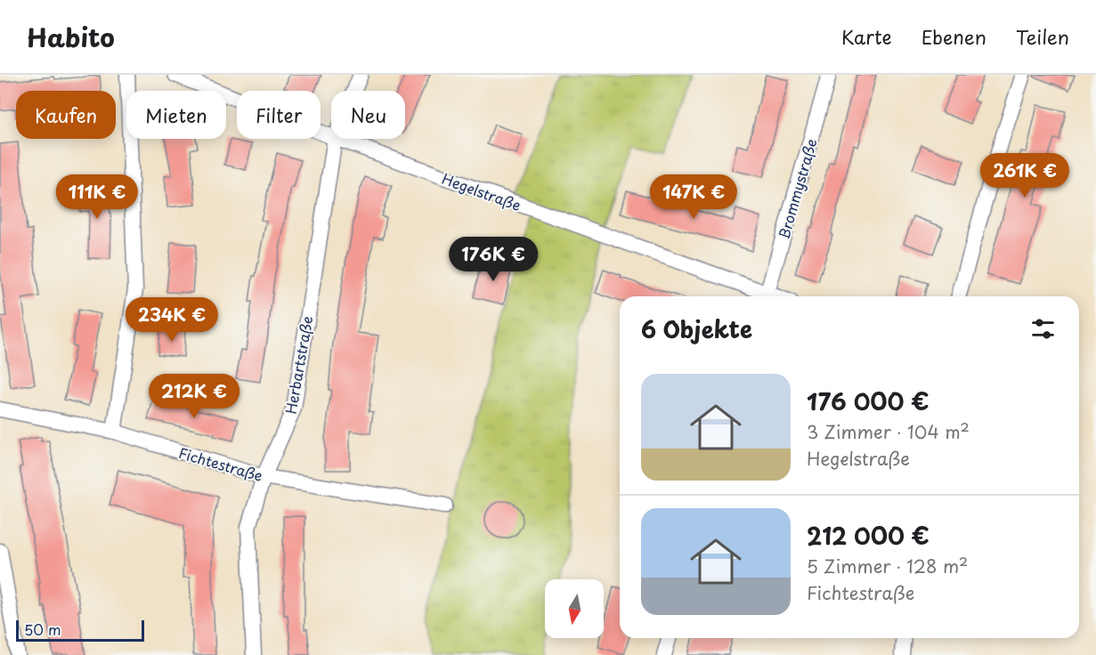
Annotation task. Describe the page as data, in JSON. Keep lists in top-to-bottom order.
{
  "streets": {
    "street": [
      "Brommystraße",
      "Hegelstraße",
      "Herbartstraße",
      "Fichtestraße"
    ]
  },
  "crossings": [
    ["Herbartstraße", "Fichtestraße"]
  ],
  "scale_bar": "50 m",
  "north": "bottom",
  "page": {
    "header": "Habito",
    "nav": ["Karte", "Ebenen", "Teilen"],
    "chip": [
      "Kaufen",
      "Mieten",
      "Filter",
      "Neu"
    ],
    "price": [
      "261K €",
      "111K €",
      "147K €",
      "176K €",
      "234K €",
      "212K €"
    ],
    "heading": "6 Objekte",
    "list": [
      {
        "name": "176 000 €",
        "note": "3 Zimmer · 104 m² · Hegelstraße"
      },
      {
        "name": "212 000 €",
        "note": "5 Zimmer · 128 m² · Fichtestraße"
      }
    ],
    "scale": "50 m"
  }
}
